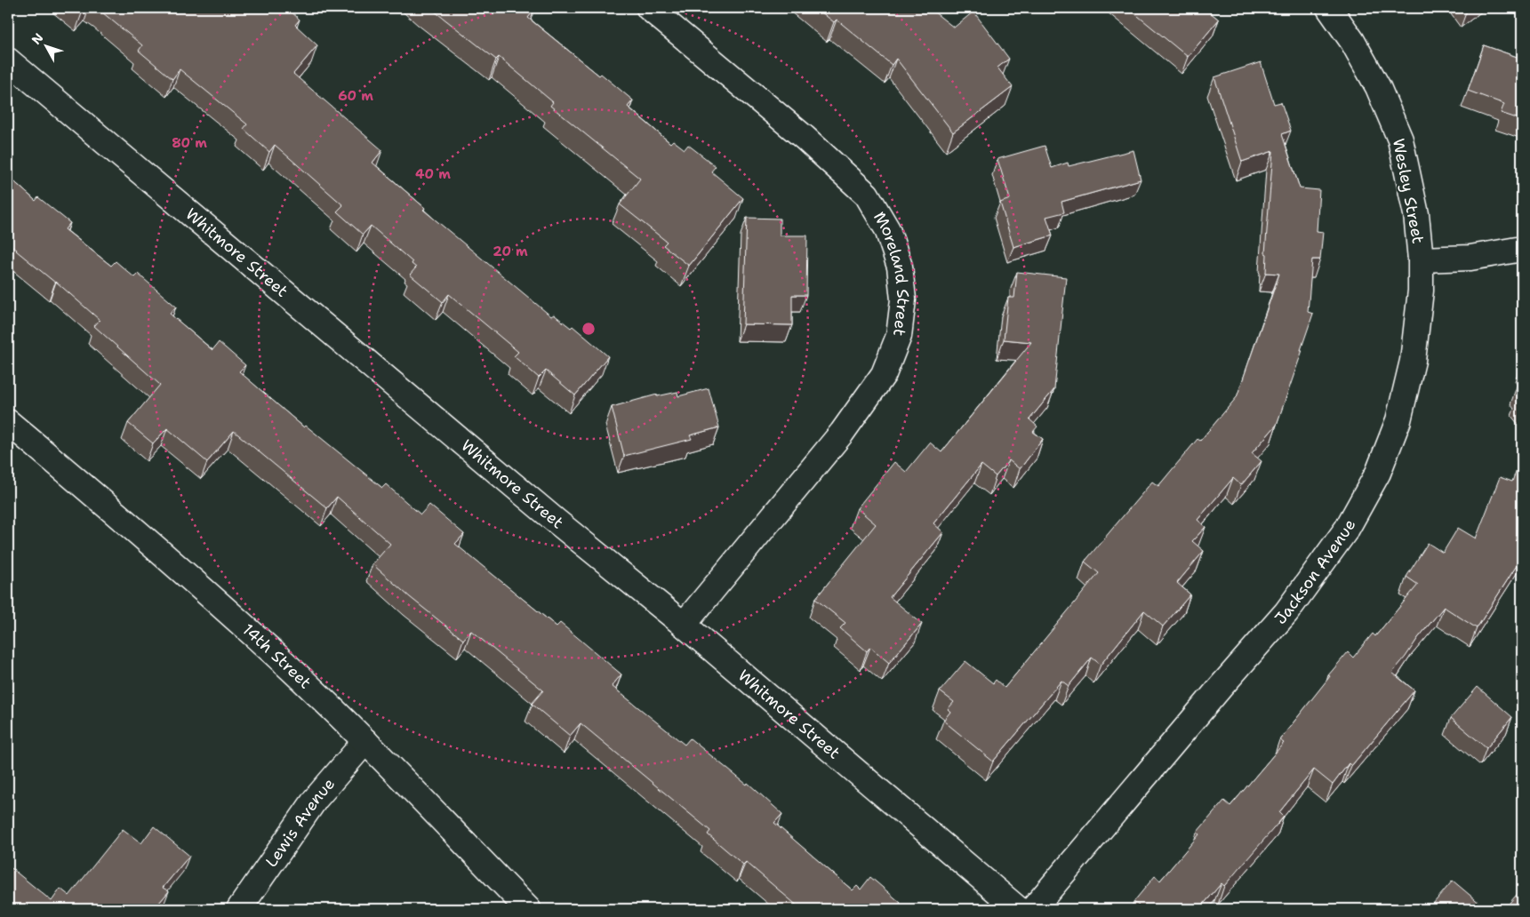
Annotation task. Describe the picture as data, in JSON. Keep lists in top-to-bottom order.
{
  "streets": {
    "street": [
      "Wesley Street",
      "Whitmore Street",
      "Moreland Street",
      "Jackson Avenue",
      "14th Street",
      "Lewis Avenue"
    ]
  },
  "crossings": [
    ["Wesley Street", "Jackson Avenue"],
    ["Whitmore Street", "Moreland Street"],
    ["14th Street", "Lewis Avenue"]
  ],
  "north": "top left",
  "rings": [
    "60 m",
    "80 m",
    "40 m",
    "20 m"
  ]
}
